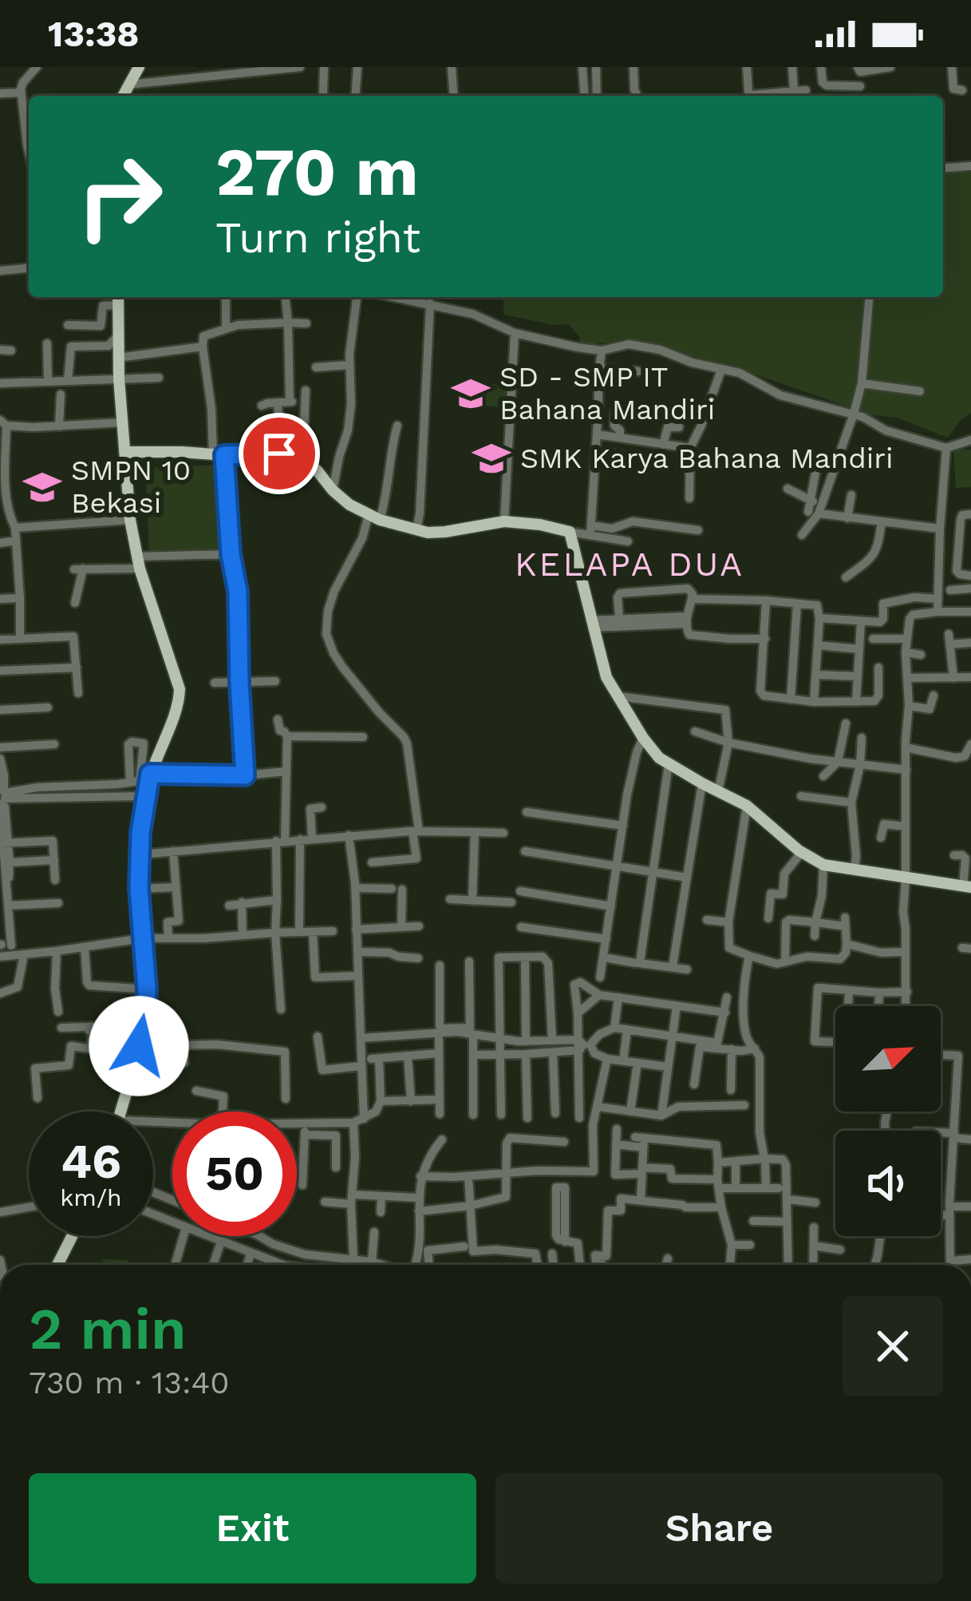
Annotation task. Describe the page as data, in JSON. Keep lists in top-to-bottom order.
{
  "districts": ["KELAPA DUA"],
  "places": {
    "school or university": ["SD - SMP IT Bahana Mandiri", "SMK Karya Bahana Mandiri", "SMPN 10 Bekasi"]
  },
  "north": "top right",
  "page": {
    "status": "13:38",
    "turn": ["270 m", "Turn right"],
    "speed": "46 km/h",
    "limit": "50",
    "heading": ["2 min", "730 m · 13:40"],
    "buttons": ["Exit", "Share"]
  }
}
